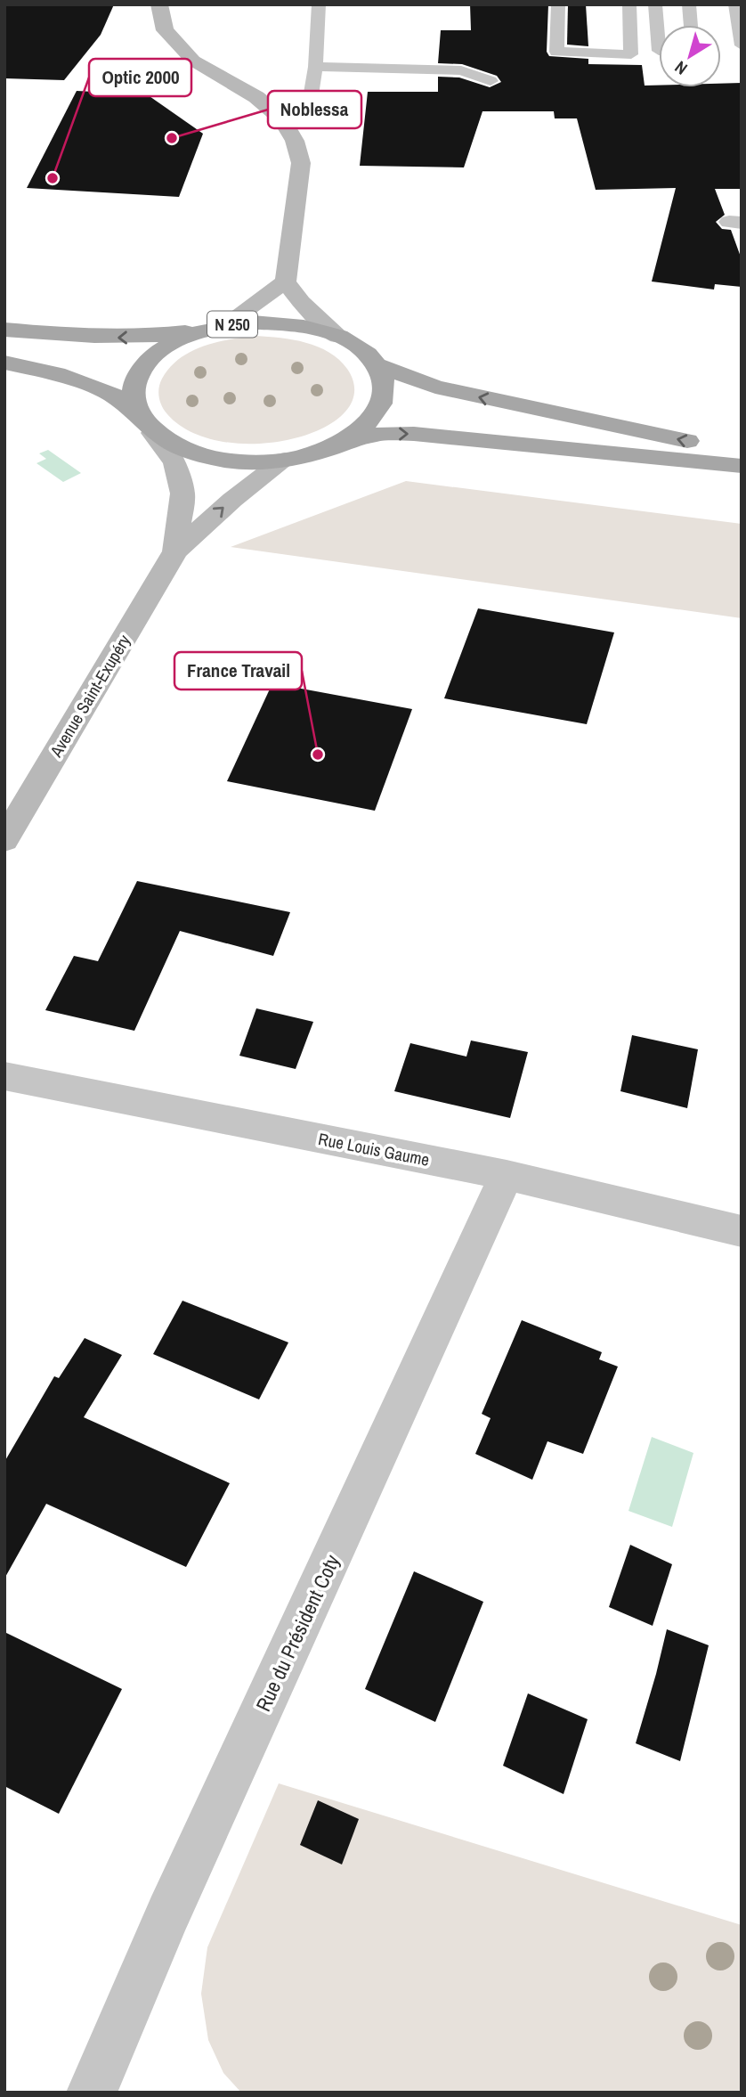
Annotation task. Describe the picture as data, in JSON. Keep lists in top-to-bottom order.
{
  "streets": {
    "main road": ["N 250", "Avenue Saint-Exupéry"],
    "street": ["Rue Louis Gaume", "Rue du Président Coty"]
  },
  "crossings": [
    ["N 250", "Avenue Saint-Exupéry"],
    ["Rue Louis Gaume", "Rue du Président Coty"]
  ],
  "places": ["Noblessa", "Optic 2000", "France Travail"],
  "north": "bottom left"
}
